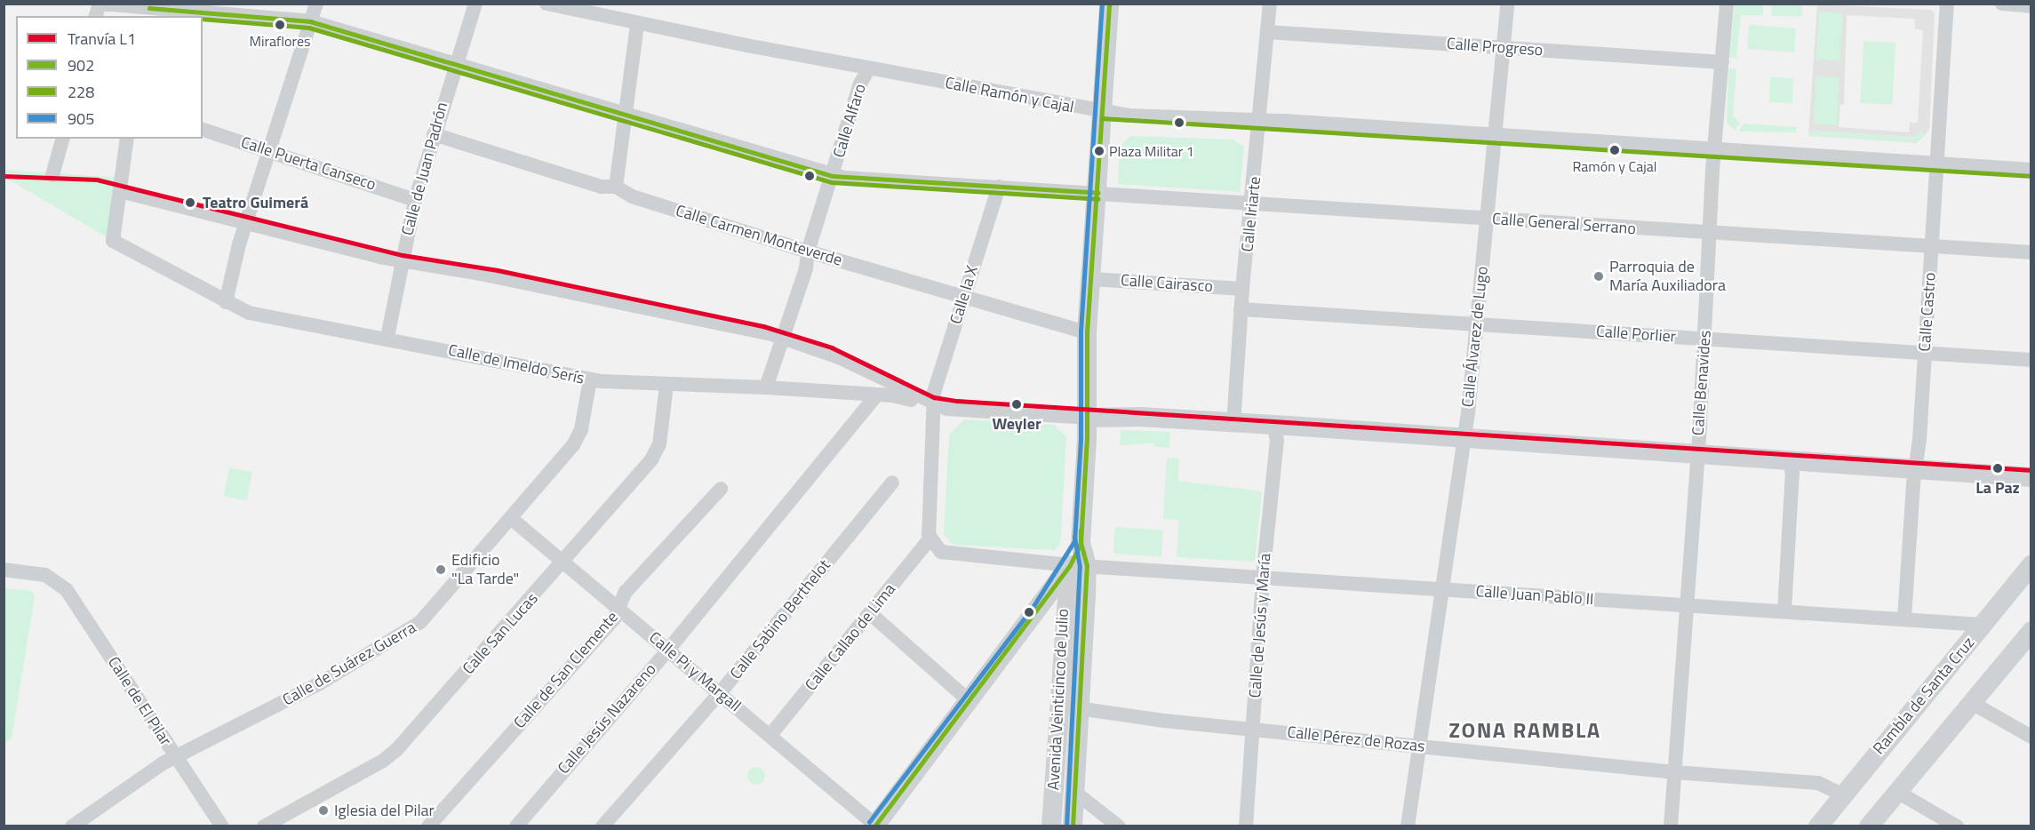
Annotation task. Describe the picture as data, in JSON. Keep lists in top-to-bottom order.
{
  "streets": {
    "main road": ["Rambla de Santa Cruz", "Avenida Veinticinco de Julio"],
    "street": [
      "Calle Progreso",
      "Calle Ramón y Cajal",
      "Calle Alfaro",
      "Calle Puerta Canseco",
      "Calle de Juan Padrón",
      "Calle Iriarte",
      "Calle General Serrano",
      "Calle Carmen Monteverde",
      "Calle Cairasco",
      "Calle la X",
      "Calle Castro",
      "Calle Porlier",
      "Calle Álvarez de Lugo",
      "Calle de Imeldo Serís",
      "Calle Benavides",
      "Calle Juan Pablo II",
      "Calle Sabino Berthelot",
      "Calle de Jesús y María",
      "Calle San Lucas",
      "Calle Callao de Lima",
      "Calle de Suárez Guerra",
      "Calle de San Clemente",
      "Calle Pi y Margall",
      "Calle de El Pilar",
      "Calle Jesús Nazareno",
      "Calle Pérez de Rozas"
    ]
  },
  "crossings": [
    ["Calle Progreso", "Calle Iriarte"],
    ["Calle Progreso", "Calle Álvarez de Lugo"],
    ["Calle Progreso", "Calle Benavides"],
    ["Calle Ramón y Cajal", "Calle Alfaro"],
    ["Calle Ramón y Cajal", "Calle Iriarte"],
    ["Calle Ramón y Cajal", "Calle Castro"],
    ["Calle Ramón y Cajal", "Calle Álvarez de Lugo"],
    ["Calle Ramón y Cajal", "Calle Benavides"],
    ["Calle Ramón y Cajal", "Avenida Veinticinco de Julio"],
    ["Calle Alfaro", "Calle General Serrano"],
    ["Calle Alfaro", "Calle Carmen Monteverde"],
    ["Calle Alfaro", "Calle de Imeldo Serís"],
    ["Calle Puerta Canseco", "Calle de Juan Padrón"],
    ["Calle de Juan Padrón", "Calle General Serrano"],
    ["Calle de Juan Padrón", "Calle Carmen Monteverde"],
    ["Calle de Juan Padrón", "Calle de Imeldo Serís"],
    ["Calle Iriarte", "Calle General Serrano"],
    ["Calle Iriarte", "Calle Cairasco"],
    ["Calle Iriarte", "Calle Porlier"],
    ["Calle General Serrano", "Calle la X"],
    ["Calle General Serrano", "Calle Castro"],
    ["Calle General Serrano", "Calle Álvarez de Lugo"],
    ["Calle General Serrano", "Calle Benavides"],
    ["Calle General Serrano", "Avenida Veinticinco de Julio"],
    ["Calle Carmen Monteverde", "Calle la X"],
    ["Calle Carmen Monteverde", "Avenida Veinticinco de Julio"],
    ["Calle Cairasco", "Avenida Veinticinco de Julio"],
    ["Calle la X", "Calle de Imeldo Serís"],
    ["Calle la X", "Calle Juan Pablo II"],
    ["Calle la X", "Calle Callao de Lima"],
    ["Calle Castro", "Calle Porlier"],
    ["Calle Castro", "Calle Juan Pablo II"],
    ["Calle Porlier", "Calle Álvarez de Lugo"],
    ["Calle Porlier", "Calle Benavides"],
    ["Calle Álvarez de Lugo", "Calle Juan Pablo II"],
    ["Calle Álvarez de Lugo", "Calle Pérez de Rozas"],
    ["Calle de Imeldo Serís", "Calle San Lucas"],
    ["Calle de Imeldo Serís", "Calle de Suárez Guerra"],
    ["Calle de Imeldo Serís", "Calle Jesús Nazareno"],
    ["Calle Benavides", "Calle Juan Pablo II"],
    ["Calle Benavides", "Calle Pérez de Rozas"],
    ["Calle Juan Pablo II", "Calle de Jesús y María"],
    ["Calle Juan Pablo II", "Calle Callao de Lima"],
    ["Calle Juan Pablo II", "Rambla de Santa Cruz"],
    ["Calle Juan Pablo II", "Avenida Veinticinco de Julio"],
    ["Calle Sabino Berthelot", "Calle Pi y Margall"],
    ["Calle de Jesús y María", "Calle Pérez de Rozas"],
    ["Calle San Lucas", "Calle Pi y Margall"],
    ["Calle Callao de Lima", "Calle Pi y Margall"],
    ["Calle de Suárez Guerra", "Calle Pi y Margall"],
    ["Calle de Suárez Guerra", "Calle de El Pilar"],
    ["Calle de San Clemente", "Calle Pi y Margall"],
    ["Calle Pi y Margall", "Calle Jesús Nazareno"],
    ["Rambla de Santa Cruz", "Calle Pérez de Rozas"],
    ["Avenida Veinticinco de Julio", "Calle Pérez de Rozas"]
  ],
  "districts": ["ZONA RAMBLA"],
  "places": [
    "Miraflores",
    "Ramón y Cajal",
    "Plaza Militar 1",
    "Teatro Guimerá",
    "Parroquia de María Auxiliadora",
    "Weyler",
    "La Paz",
    "Edificio \"La Tarde\"",
    "Iglesia del Pilar"
  ],
  "lines": [
    "transit line 902",
    "transit line 905",
    "transit line 228",
    "tram line L1"
  ],
  "legend": [
    "Tranvía L1",
    "902",
    "228",
    "905"
  ]
}
